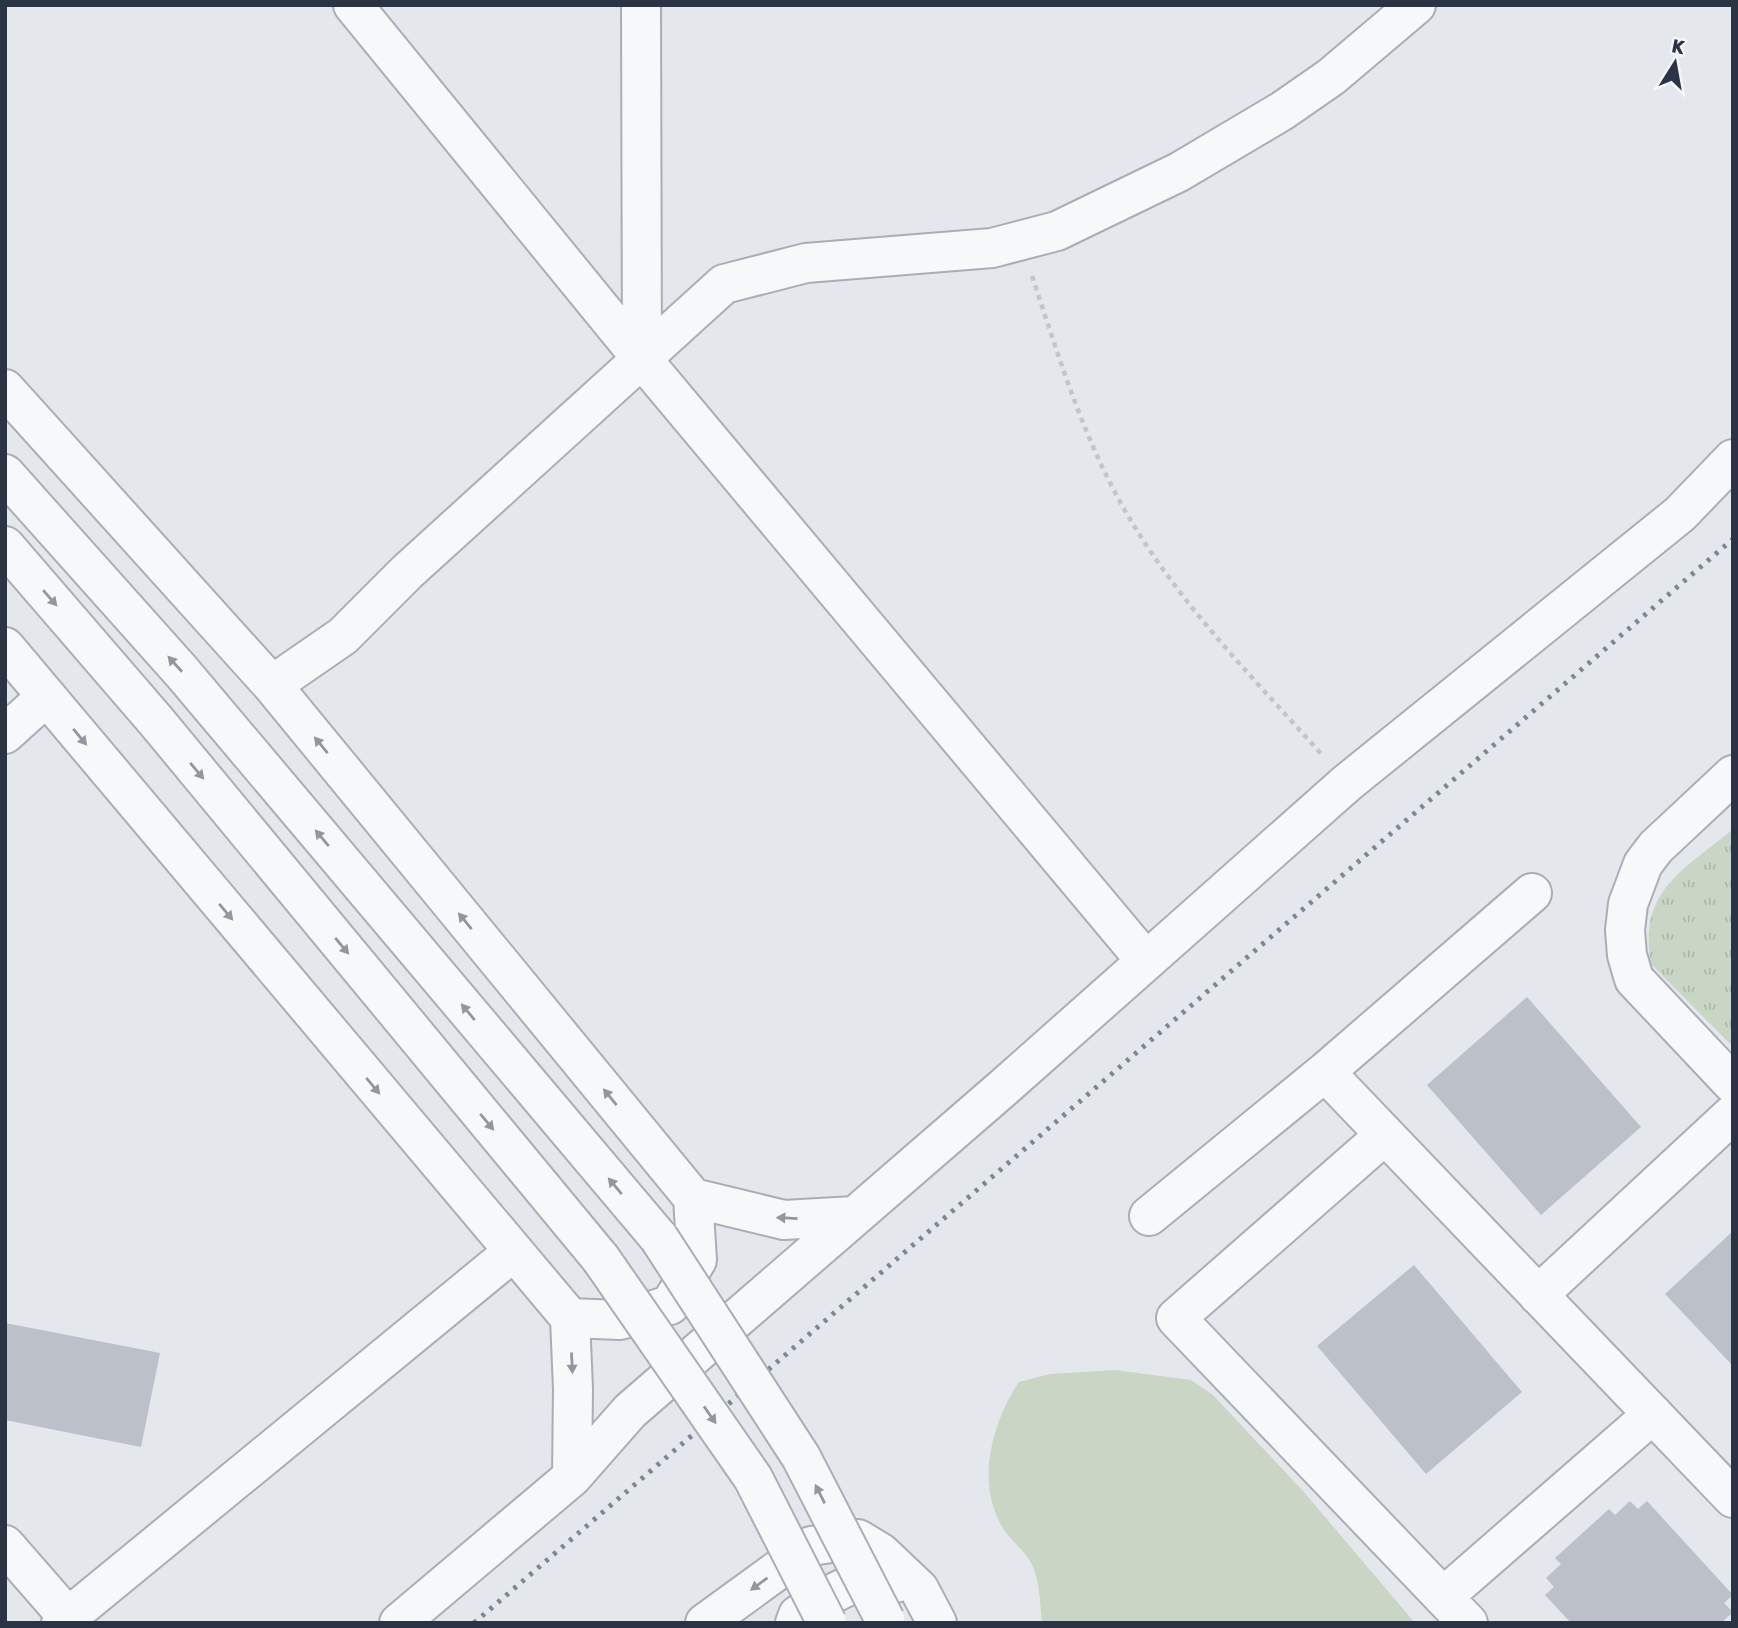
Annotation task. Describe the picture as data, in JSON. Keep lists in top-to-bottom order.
{
  "north": "top"
}
